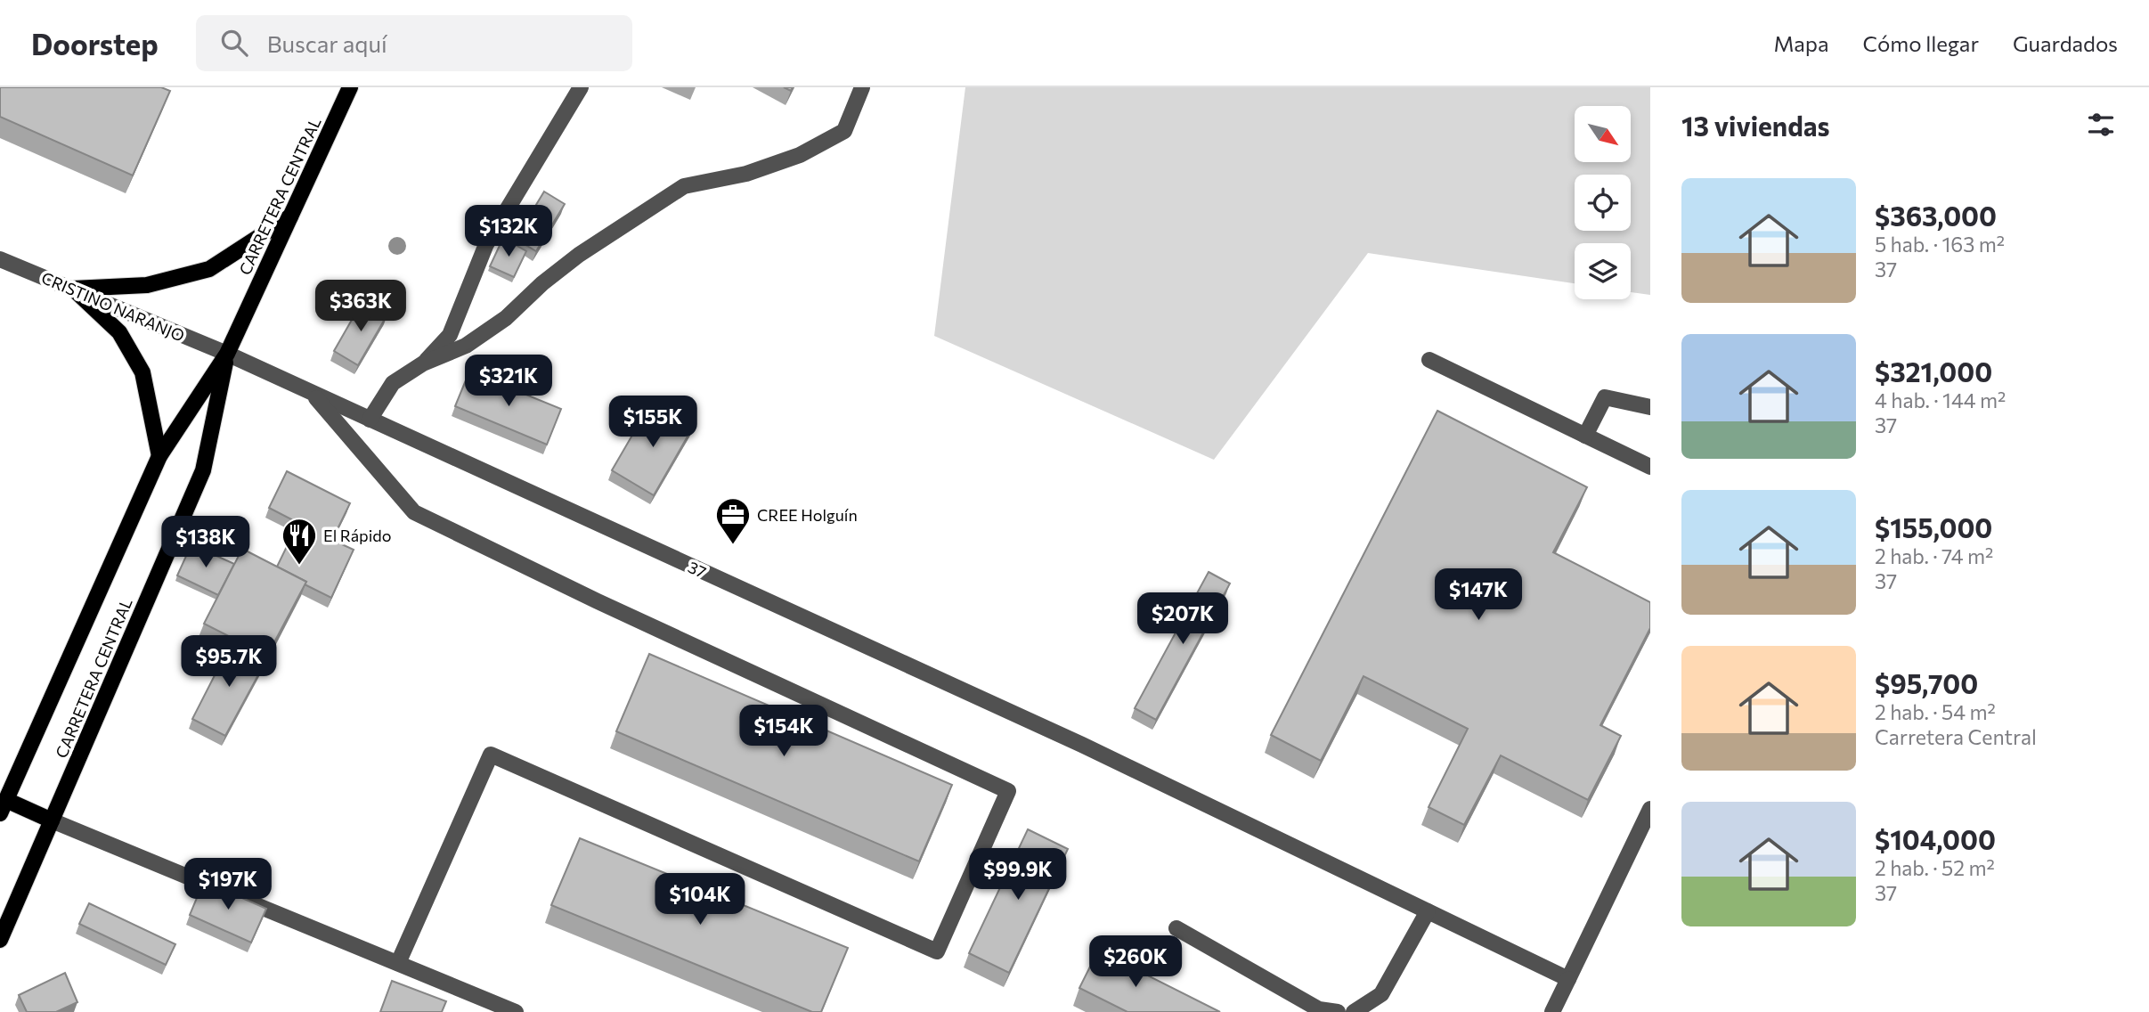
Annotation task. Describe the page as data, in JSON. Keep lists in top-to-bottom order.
{
  "streets": {
    "main road": ["CARRETERA CENTRAL"],
    "street": ["CRISTINO NARANJO", "37"]
  },
  "crossings": [
    ["CARRETERA CENTRAL", "CRISTINO NARANJO"],
    ["CARRETERA CENTRAL", "37"],
    ["CRISTINO NARANJO", "37"]
  ],
  "places": {
    "office": ["CREE Holguín"],
    "restaurant": ["El Rápido"]
  },
  "north": "bottom right",
  "page": {
    "header": "Doorstep",
    "search": "Buscar aquí",
    "nav": ["Mapa", "Cómo llegar", "Guardados"],
    "heading": "13 viviendas",
    "list": [
      {
        "name": "$363,000",
        "note": "5 hab. · 163 m² · 37"
      },
      {
        "name": "$321,000",
        "note": "4 hab. · 144 m² · 37"
      },
      {
        "name": "$155,000",
        "note": "2 hab. · 74 m² · 37"
      },
      {
        "name": "$95,700",
        "note": "2 hab. · 54 m² · Carretera Central"
      },
      {
        "name": "$104,000",
        "note": "2 hab. · 52 m² · 37"
      }
    ],
    "price": [
      "$132K",
      "$363K",
      "$321K",
      "$155K",
      "$138K",
      "$147K",
      "$207K",
      "$95.7K",
      "$154K",
      "$99.9K",
      "$197K",
      "$104K",
      "$260K"
    ]
  }
}
